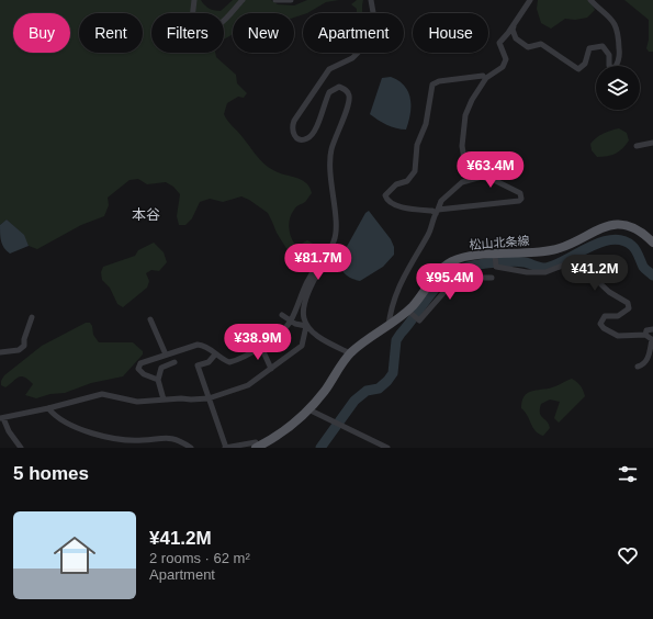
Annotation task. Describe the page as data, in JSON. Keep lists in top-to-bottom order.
{
  "streets": {
    "main road": ["松山北条線"]
  },
  "districts": ["本谷"],
  "page": {
    "chip": [
      "Buy",
      "Rent",
      "Filters",
      "New",
      "Apartment",
      "House"
    ],
    "price": [
      "¥63.4M",
      "¥81.7M",
      "¥41.2M",
      "¥95.4M",
      "¥38.9M"
    ],
    "heading": "5 homes",
    "list": [
      {
        "name": "¥41.2M",
        "note": "2 rooms · 62 m² · Apartment"
      }
    ]
  }
}
